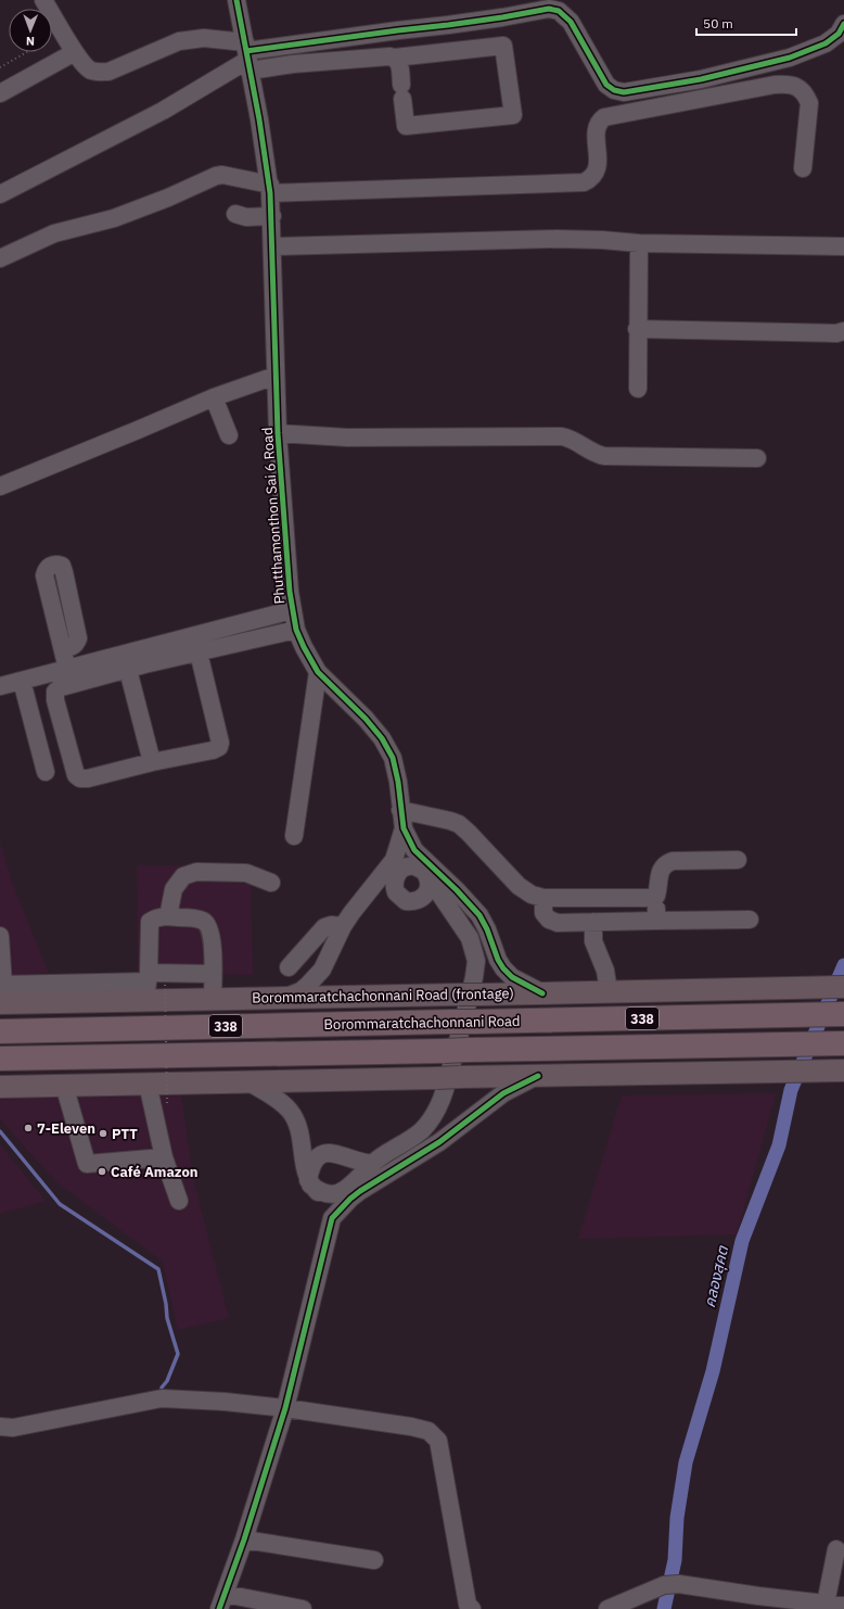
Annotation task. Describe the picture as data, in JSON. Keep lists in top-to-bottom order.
{
  "streets": {
    "highway": ["338", "Borommaratchachonnani Road"],
    "main road": ["Borommaratchachonnani Road (frontage)"],
    "street": ["Phutthamonthon Sai 6 Road"]
  },
  "crossings": [
    ["Phutthamonthon Sai 6 Road", "Borommaratchachonnani Road (frontage)"]
  ],
  "water": ["คลองสุคต"],
  "places": ["7-Eleven", "PTT", "Café Amazon"],
  "scale_bar": "50 m",
  "north": "bottom"
}
